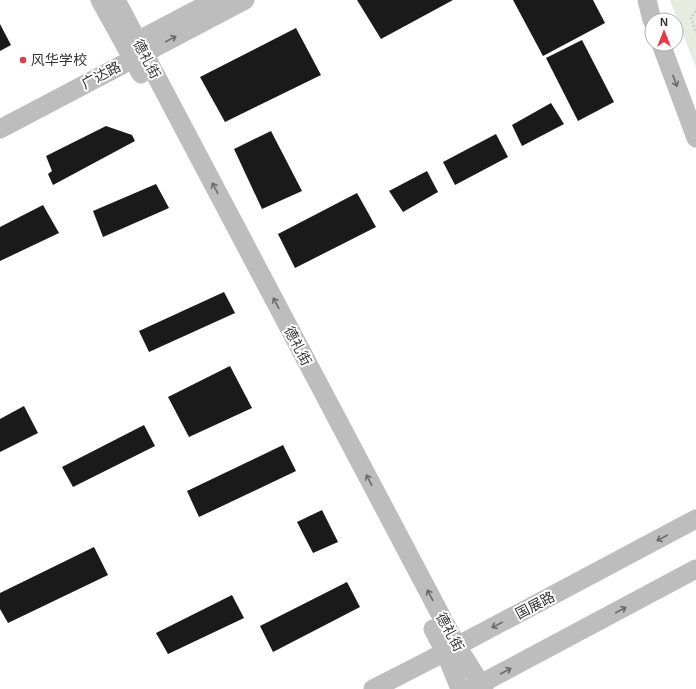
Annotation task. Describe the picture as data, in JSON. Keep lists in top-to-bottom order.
{
  "streets": {
    "main road": ["德礼街", "广达路", "国展路"]
  },
  "crossings": [
    ["德礼街", "广达路"],
    ["德礼街", "国展路"]
  ],
  "places": ["风华学校"],
  "north": "top"
}
